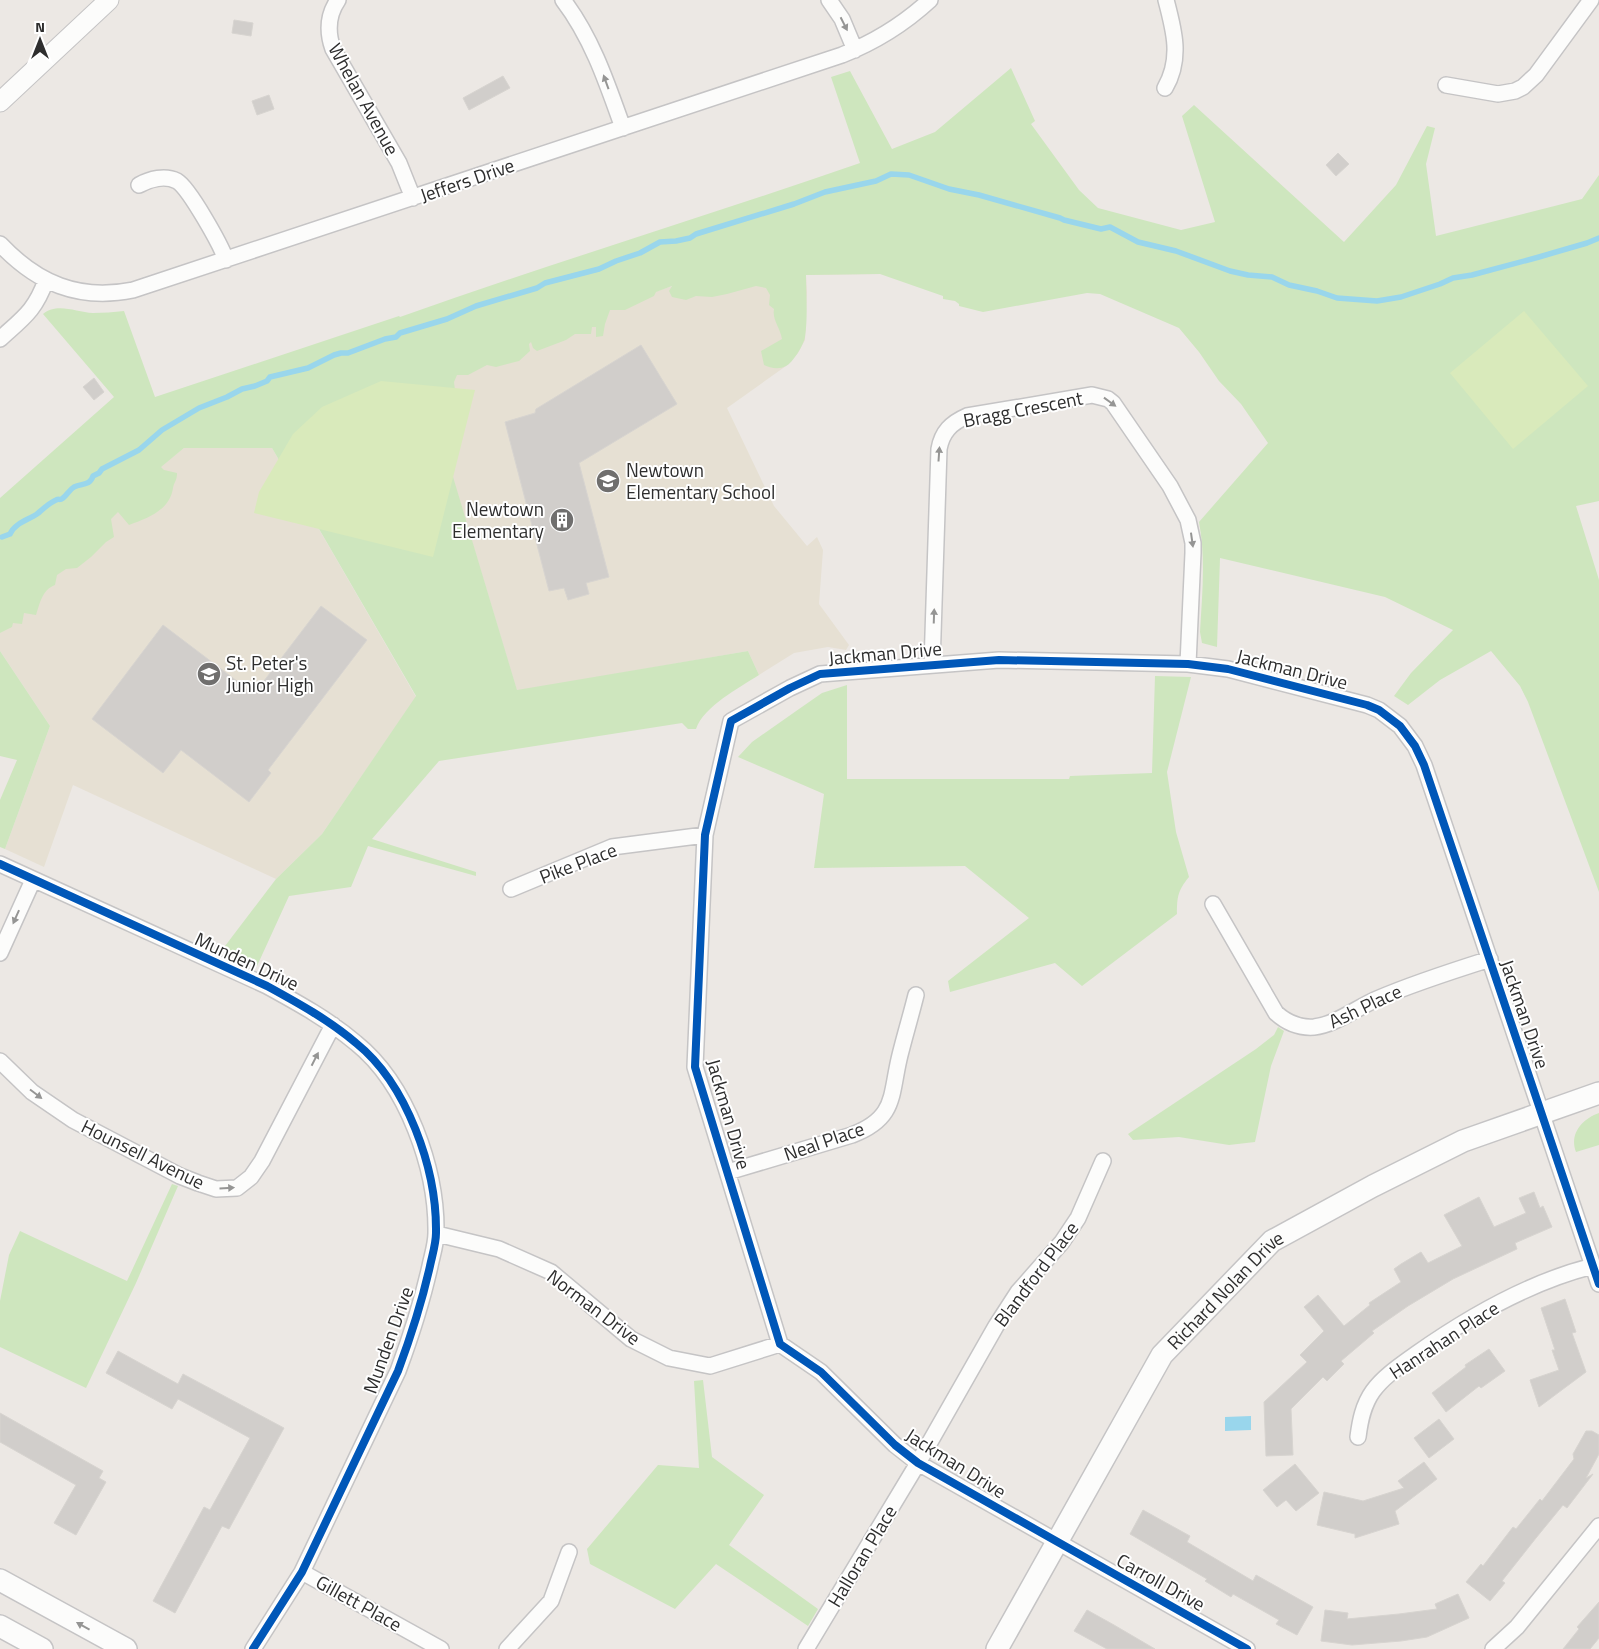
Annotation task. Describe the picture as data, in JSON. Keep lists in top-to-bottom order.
{
  "streets": {
    "main road": ["Richard Nolan Drive"],
    "street": [
      "Whelan Avenue",
      "Jeffers Drive",
      "Bragg Crescent",
      "Jackman Drive",
      "Pike Place",
      "Munden Drive",
      "Ash Place",
      "Neal Place",
      "Hounsell Avenue",
      "Blandford Place",
      "Norman Drive",
      "Hanrahan Place",
      "Halloran Place",
      "Carroll Drive",
      "Gillett Place"
    ]
  },
  "crossings": [
    ["Whelan Avenue", "Jeffers Drive"],
    ["Bragg Crescent", "Jackman Drive"],
    ["Jackman Drive", "Pike Place"],
    ["Jackman Drive", "Ash Place"],
    ["Jackman Drive", "Neal Place"],
    ["Jackman Drive", "Blandford Place"],
    ["Jackman Drive", "Richard Nolan Drive"],
    ["Jackman Drive", "Norman Drive"],
    ["Jackman Drive", "Halloran Place"],
    ["Jackman Drive", "Carroll Drive"],
    ["Munden Drive", "Hounsell Avenue"],
    ["Munden Drive", "Norman Drive"],
    ["Munden Drive", "Gillett Place"],
    ["Blandford Place", "Halloran Place"],
    ["Richard Nolan Drive", "Carroll Drive"]
  ],
  "places": {
    "school or university": ["Newtown Elementary School", "St. Peter's Junior High"],
    "building": ["Newtown Elementary"]
  },
  "north": "top"
}
